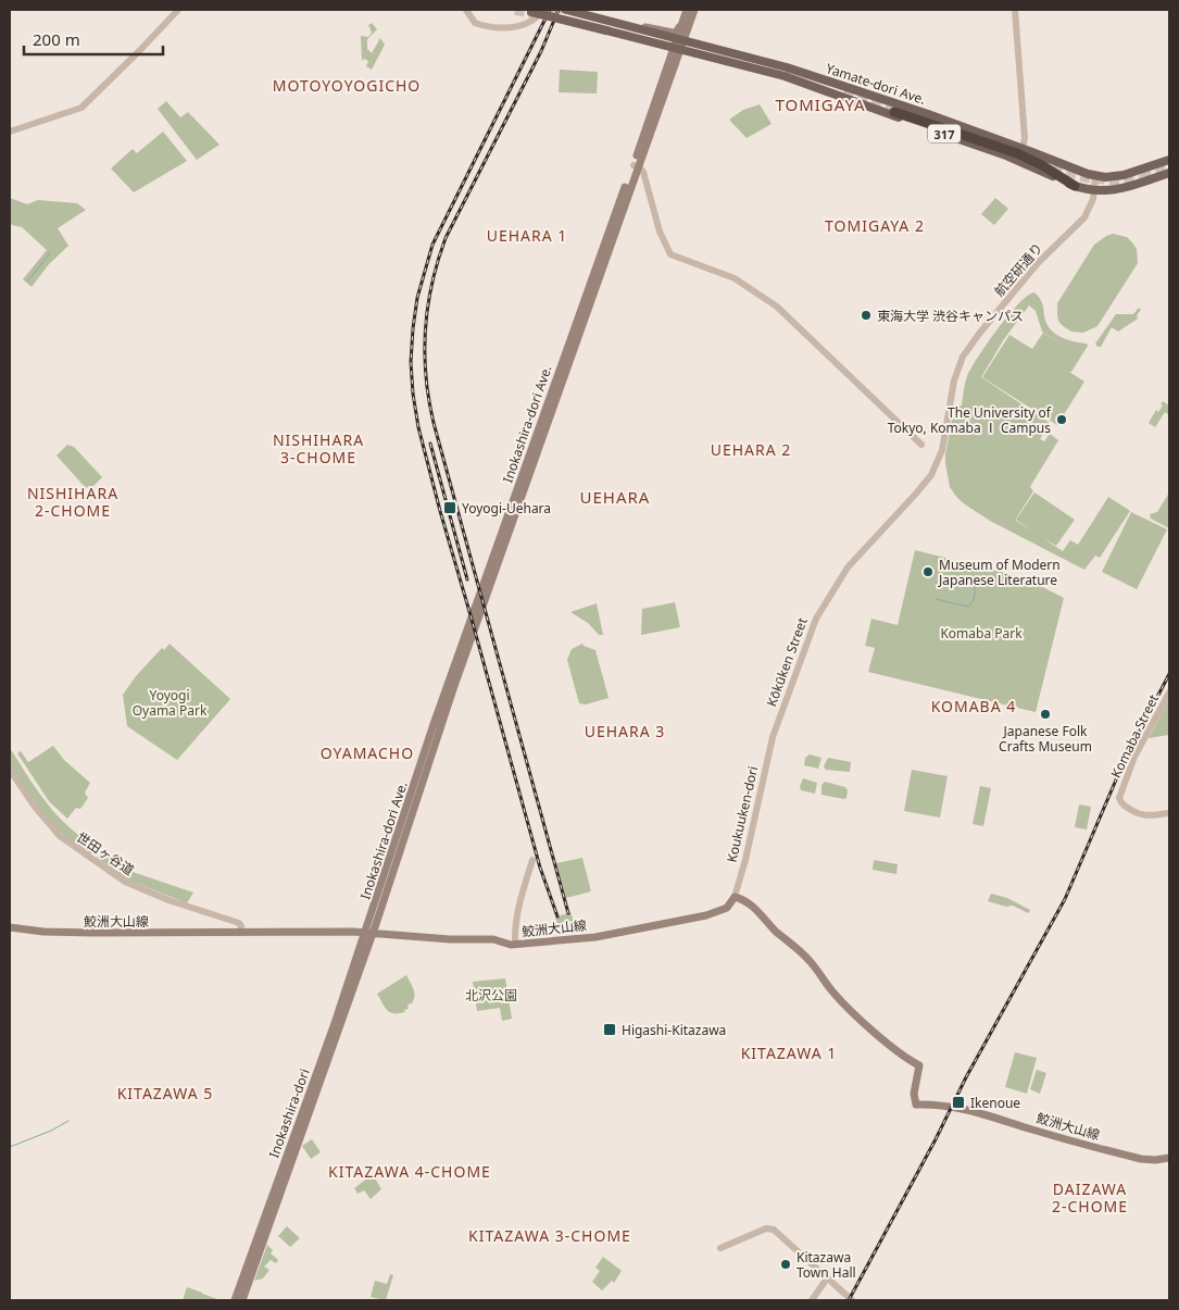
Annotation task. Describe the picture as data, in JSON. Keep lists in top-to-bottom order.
{
  "streets": {
    "main road": [
      "Yamate-dori Ave.",
      "317",
      "Inokashira-dori Ave.",
      "鮫洲大山線",
      "Inokashira-dori"
    ],
    "street": ["航空研通り", "Komaba Street", "世田ヶ谷道"]
  },
  "crossings": [
    ["Yamate-dori Ave.", "317"],
    ["Yamate-dori Ave.", "航空研通り"],
    ["Yamate-dori Ave.", "Inokashira-dori Ave."],
    ["航空研通り", "鮫洲大山線"],
    ["Inokashira-dori Ave.", "鮫洲大山線"],
    ["Inokashira-dori Ave.", "Inokashira-dori"],
    ["世田ヶ谷道", "鮫洲大山線"],
    ["鮫洲大山線", "Inokashira-dori"]
  ],
  "districts": [
    "MOTOYOYOGICHO",
    "TOMIGAYA",
    "TOMIGAYA 2",
    "UEHARA 1",
    "NISHIHARA 3-CHOME",
    "UEHARA 2",
    "NISHIHARA 2-CHOME",
    "UEHARA",
    "KOMABA 4",
    "UEHARA 3",
    "OYAMACHO",
    "KITAZAWA 1",
    "KITAZAWA 5",
    "KITAZAWA 4-CHOME",
    "DAIZAWA 2-CHOME",
    "KITAZAWA 3-CHOME"
  ],
  "parks": ["Komaba Park", "Yoyogi Oyama Park", "北沢公園"],
  "places": {
    "other": [
      "東海大学 渋谷キャンパス",
      "The University of Tokyo, Komaba Ⅰ Campus",
      "Museum of Modern Japanese Literature",
      "Japanese Folk Crafts Museum",
      "Kitazawa Town Hall"
    ],
    "transit": ["Yoyogi-Uehara", "Higashi-Kitazawa", "Ikenoue"]
  },
  "scale_bar": "200 m"
}
